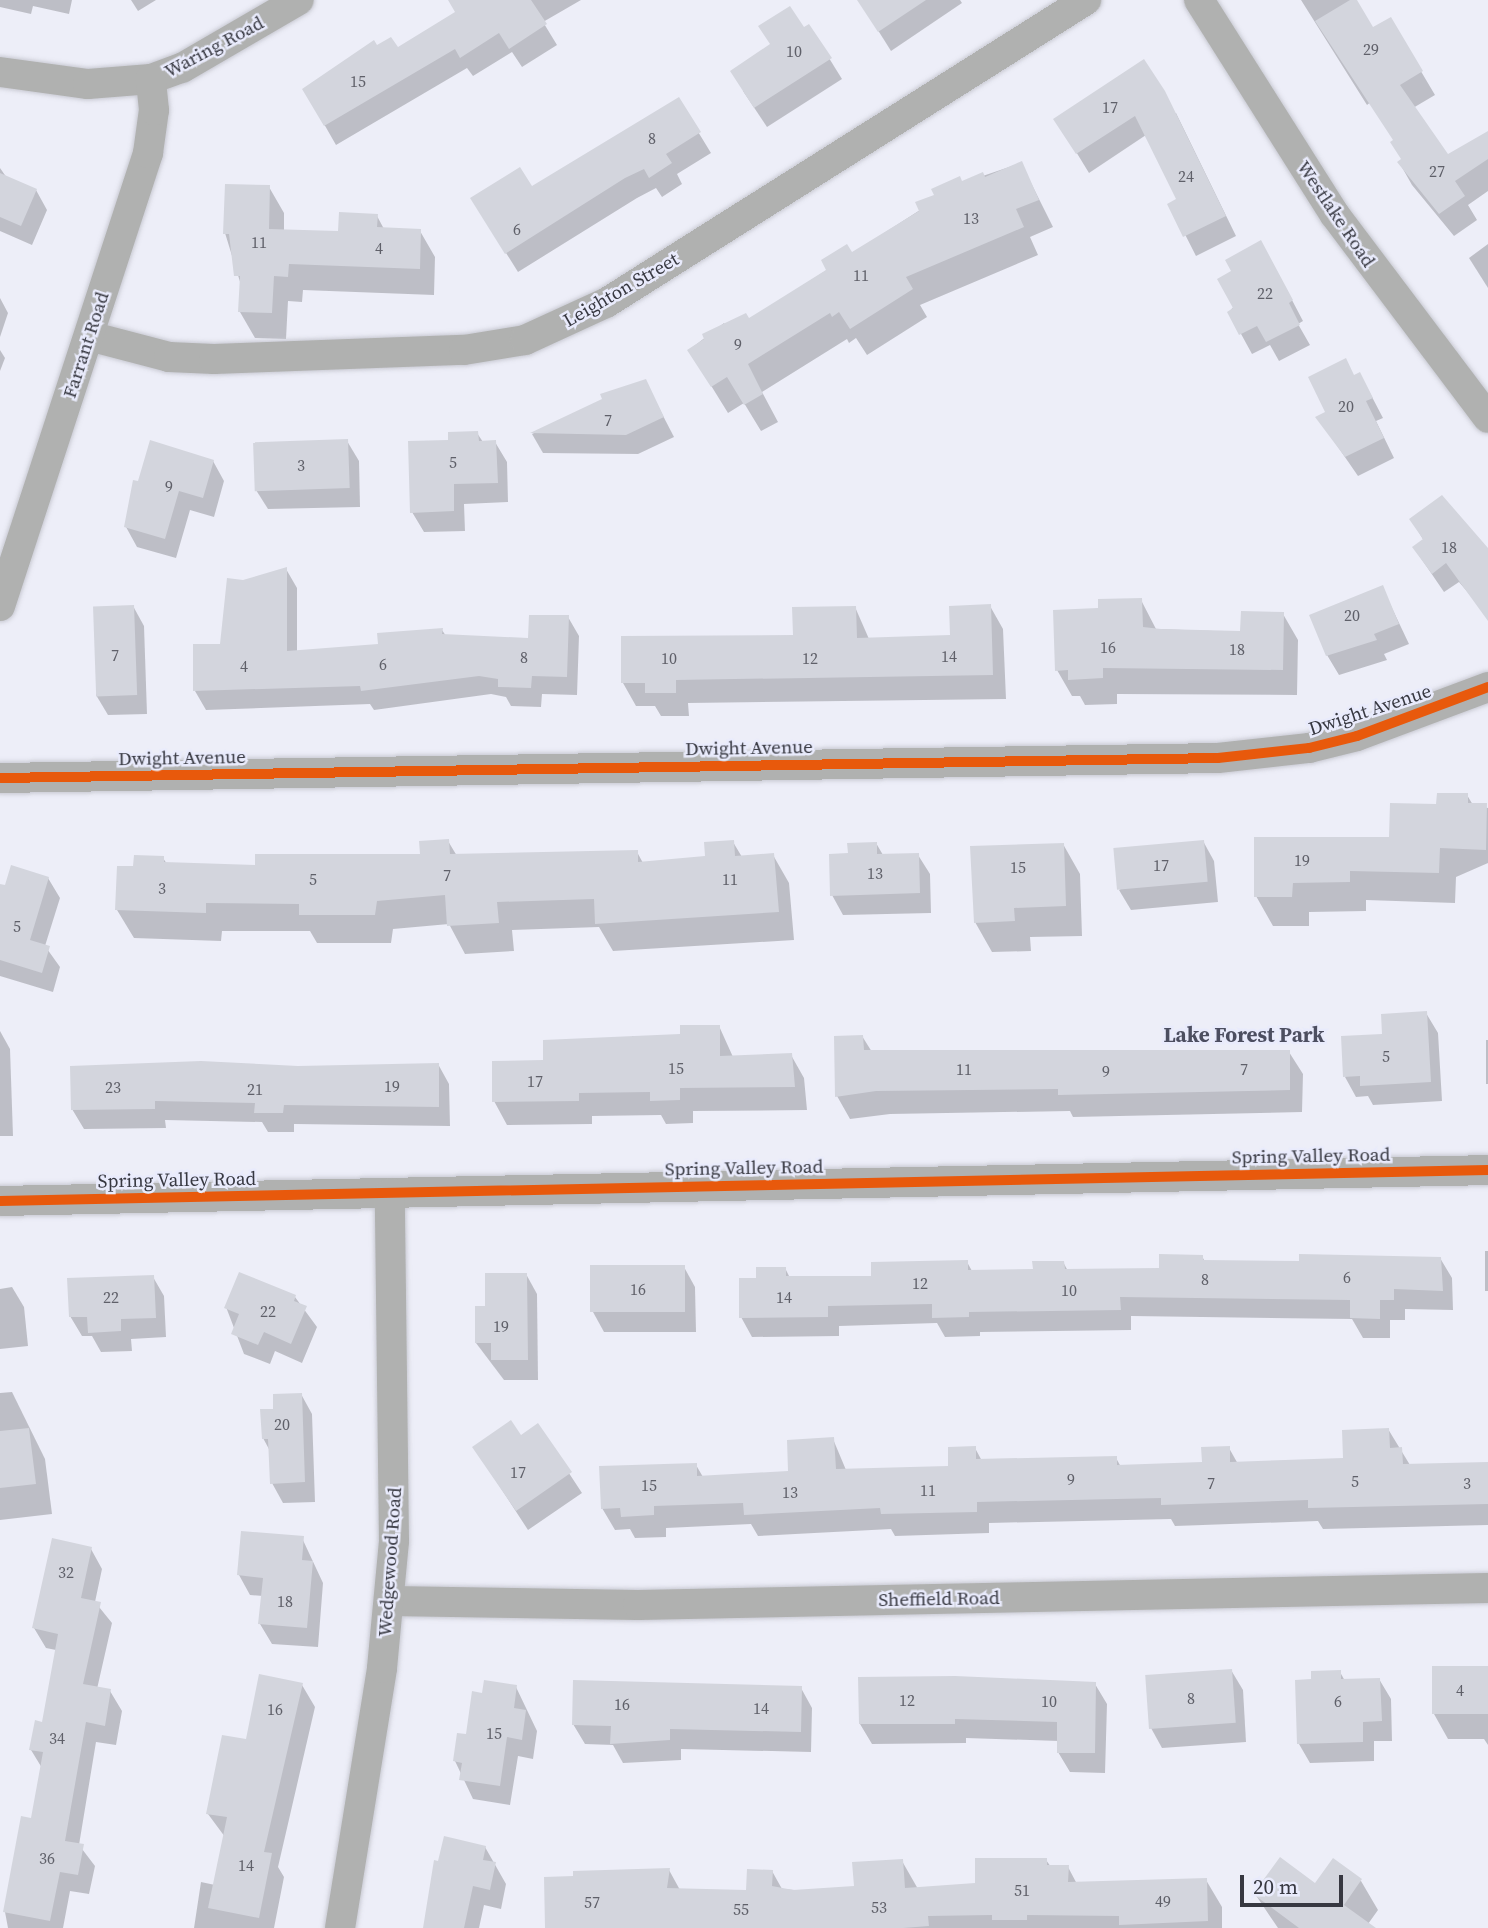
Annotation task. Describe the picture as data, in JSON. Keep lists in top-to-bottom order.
{
  "streets": {
    "street": [
      "Waring Road",
      "Westlake Road",
      "Leighton Street",
      "Farrant Road",
      "Dwight Avenue",
      "Spring Valley Road",
      "Wedgewood Road",
      "Sheffield Road"
    ]
  },
  "crossings": [
    ["Waring Road", "Farrant Road"],
    ["Leighton Street", "Farrant Road"],
    ["Spring Valley Road", "Wedgewood Road"],
    ["Wedgewood Road", "Sheffield Road"]
  ],
  "districts": ["Lake Forest Park"],
  "house_numbers": [
    "29",
    "10",
    "15",
    "17",
    "8",
    "27",
    "24",
    "13",
    "6",
    "11",
    "4",
    "11",
    "22",
    "9",
    "20",
    "7",
    "5",
    "3",
    "9",
    "18",
    "20",
    "16",
    "18",
    "7",
    "14",
    "8",
    "10",
    "12",
    "6",
    "4",
    "19",
    "17",
    "15",
    "13",
    "7",
    "5",
    "11",
    "3",
    "5",
    "5",
    "15",
    "11",
    "7",
    "9",
    "17",
    "19",
    "23",
    "21",
    "6",
    "8",
    "12",
    "16",
    "10",
    "22",
    "14",
    "22",
    "19",
    "20",
    "17",
    "9",
    "5",
    "7",
    "3",
    "15",
    "11",
    "13",
    "32",
    "18",
    "4",
    "8",
    "12",
    "10",
    "6",
    "16",
    "14",
    "16",
    "15",
    "34",
    "36",
    "14",
    "51",
    "49",
    "57",
    "53",
    "55"
  ],
  "scale_bar": "20 m"
}
